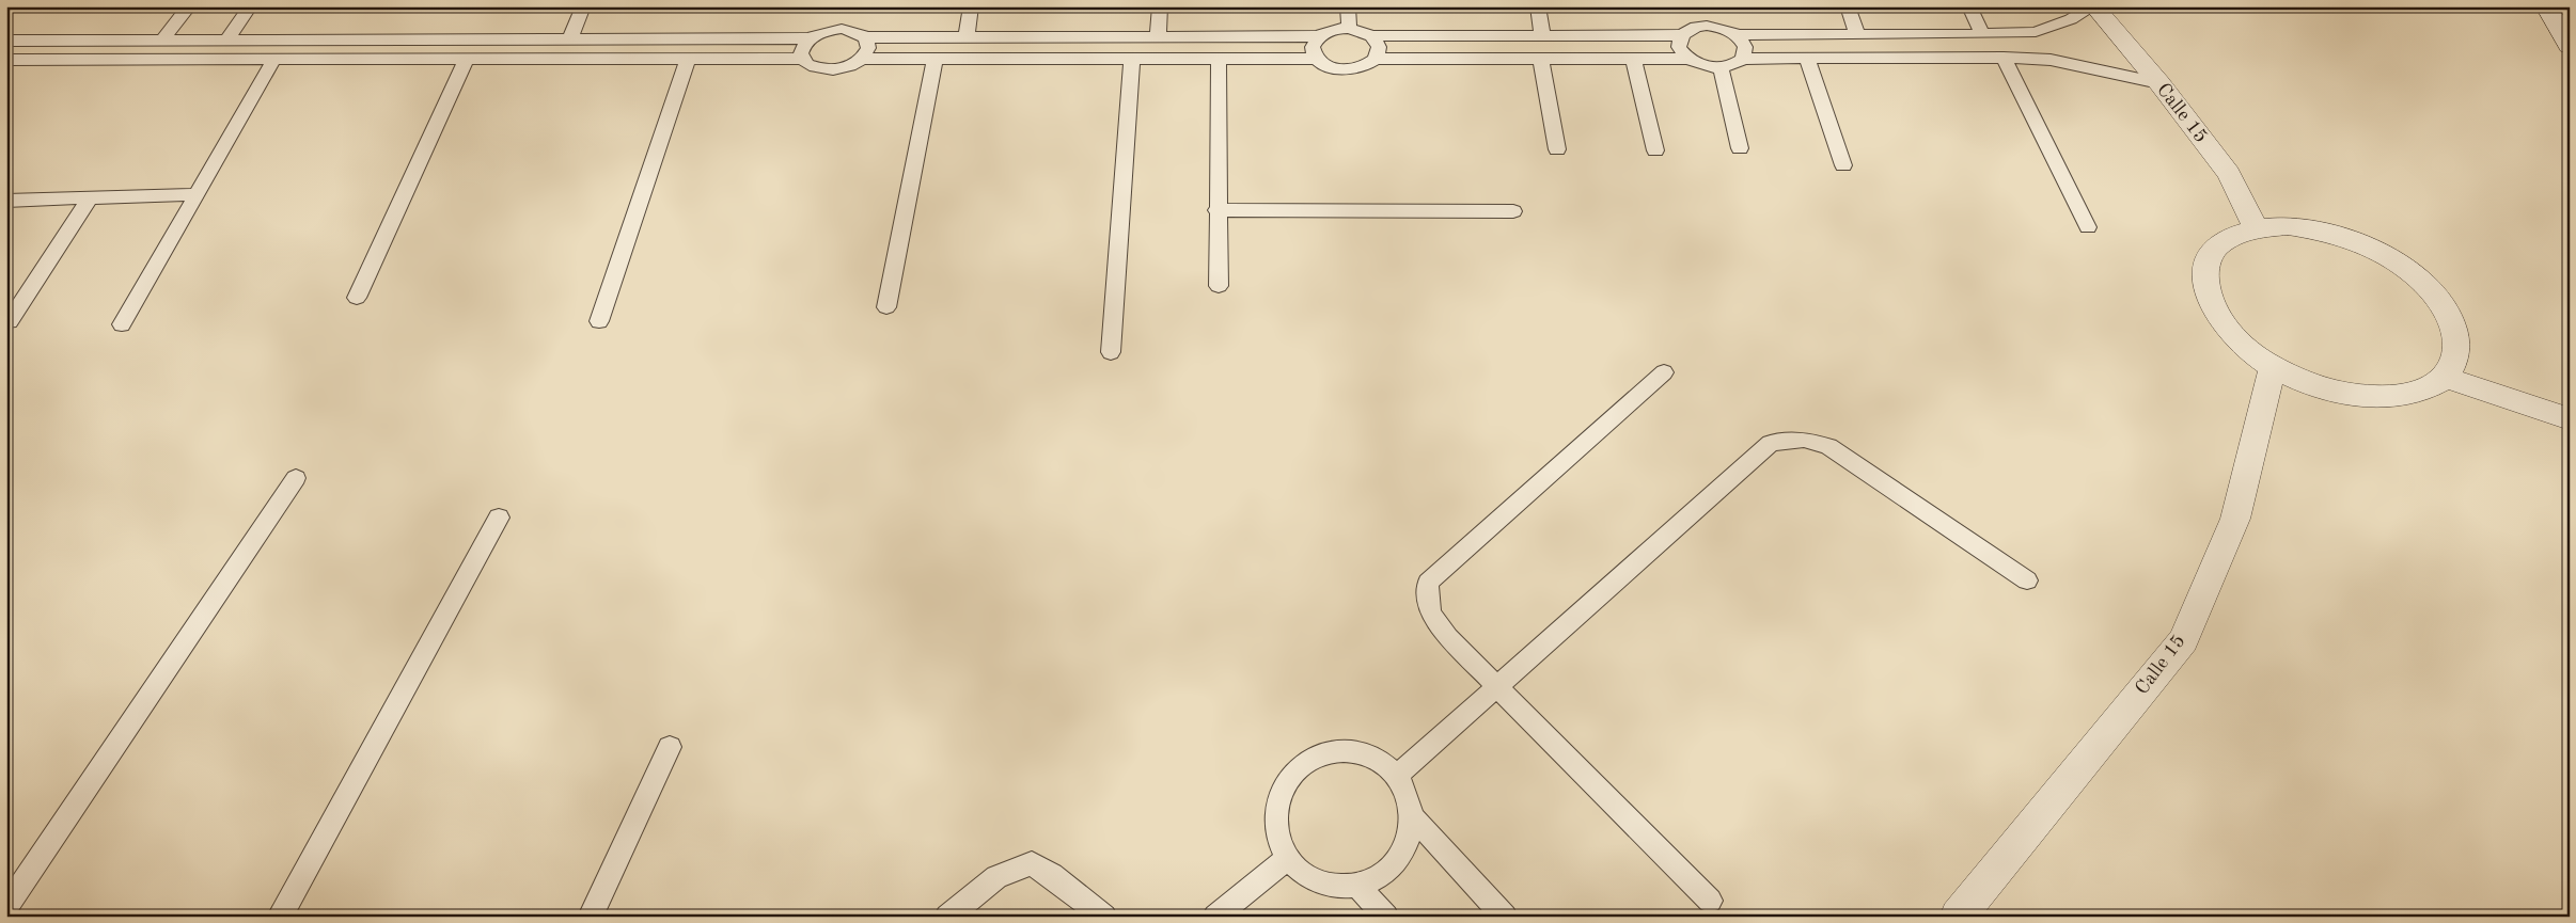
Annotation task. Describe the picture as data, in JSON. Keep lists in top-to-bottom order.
{
  "streets": {
    "street": ["Calle 15"]
  }
}
